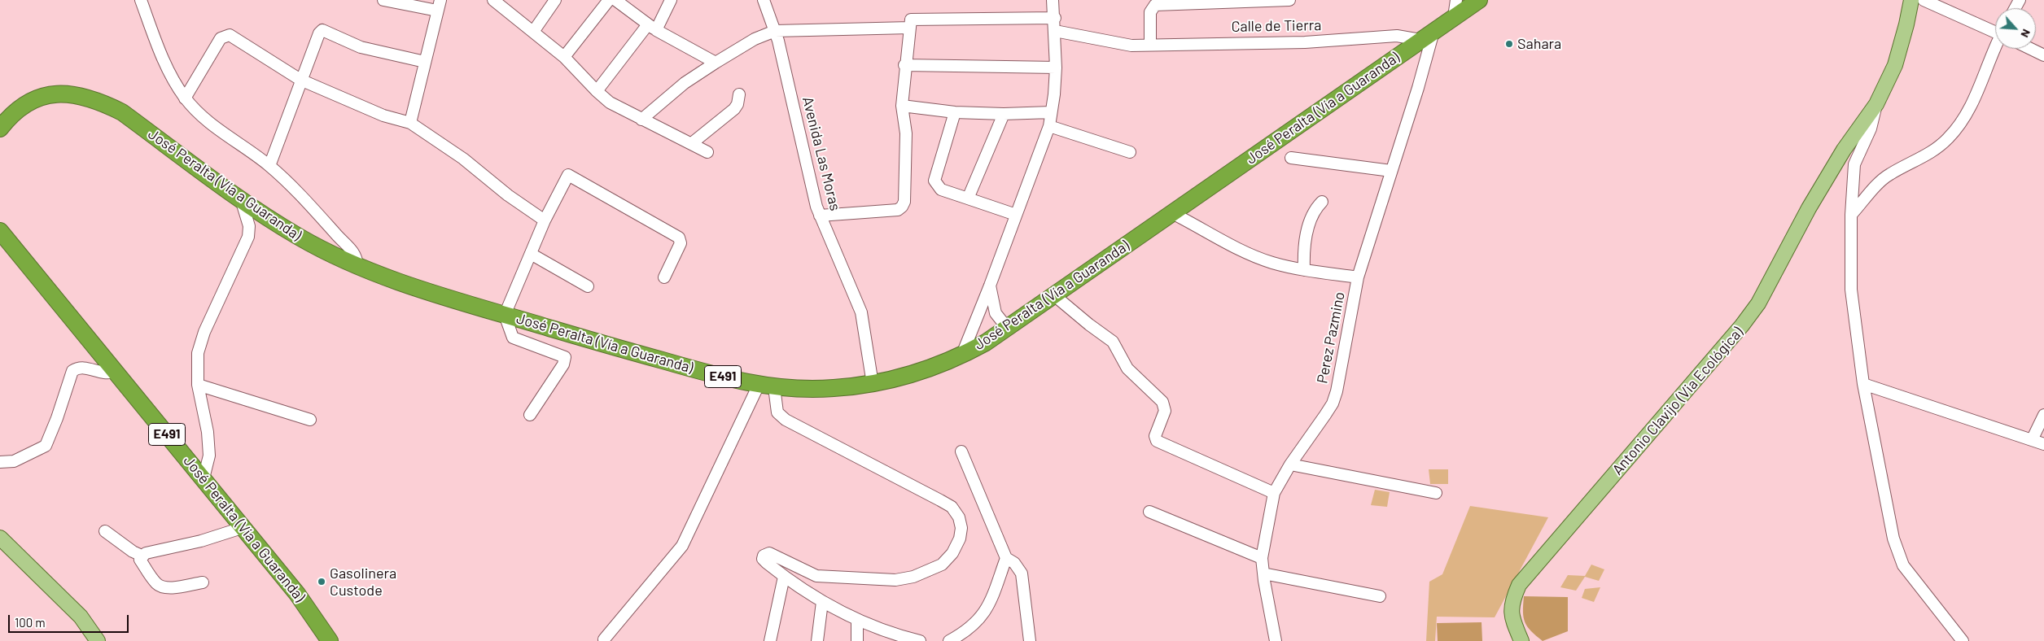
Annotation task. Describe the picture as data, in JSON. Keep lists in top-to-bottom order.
{
  "streets": {
    "highway": ["José Peralta (Vía a Guaranda)", "E491"],
    "main road": ["Antonio Clavijo (Via Ecológica)"],
    "street": ["Calle de Tierra", "Avenida Las Moras", "Perez Pazmino"]
  },
  "crossings": [
    ["Calle de Tierra", "José Peralta (Vía a Guaranda)"],
    ["Calle de Tierra", "Perez Pazmino"],
    ["José Peralta (Vía a Guaranda)", "Avenida Las Moras"],
    ["José Peralta (Vía a Guaranda)", "Perez Pazmino"]
  ],
  "places": ["Sahara", "Gasolinera Custode"],
  "scale_bar": "100 m",
  "north": "bottom right"
}
